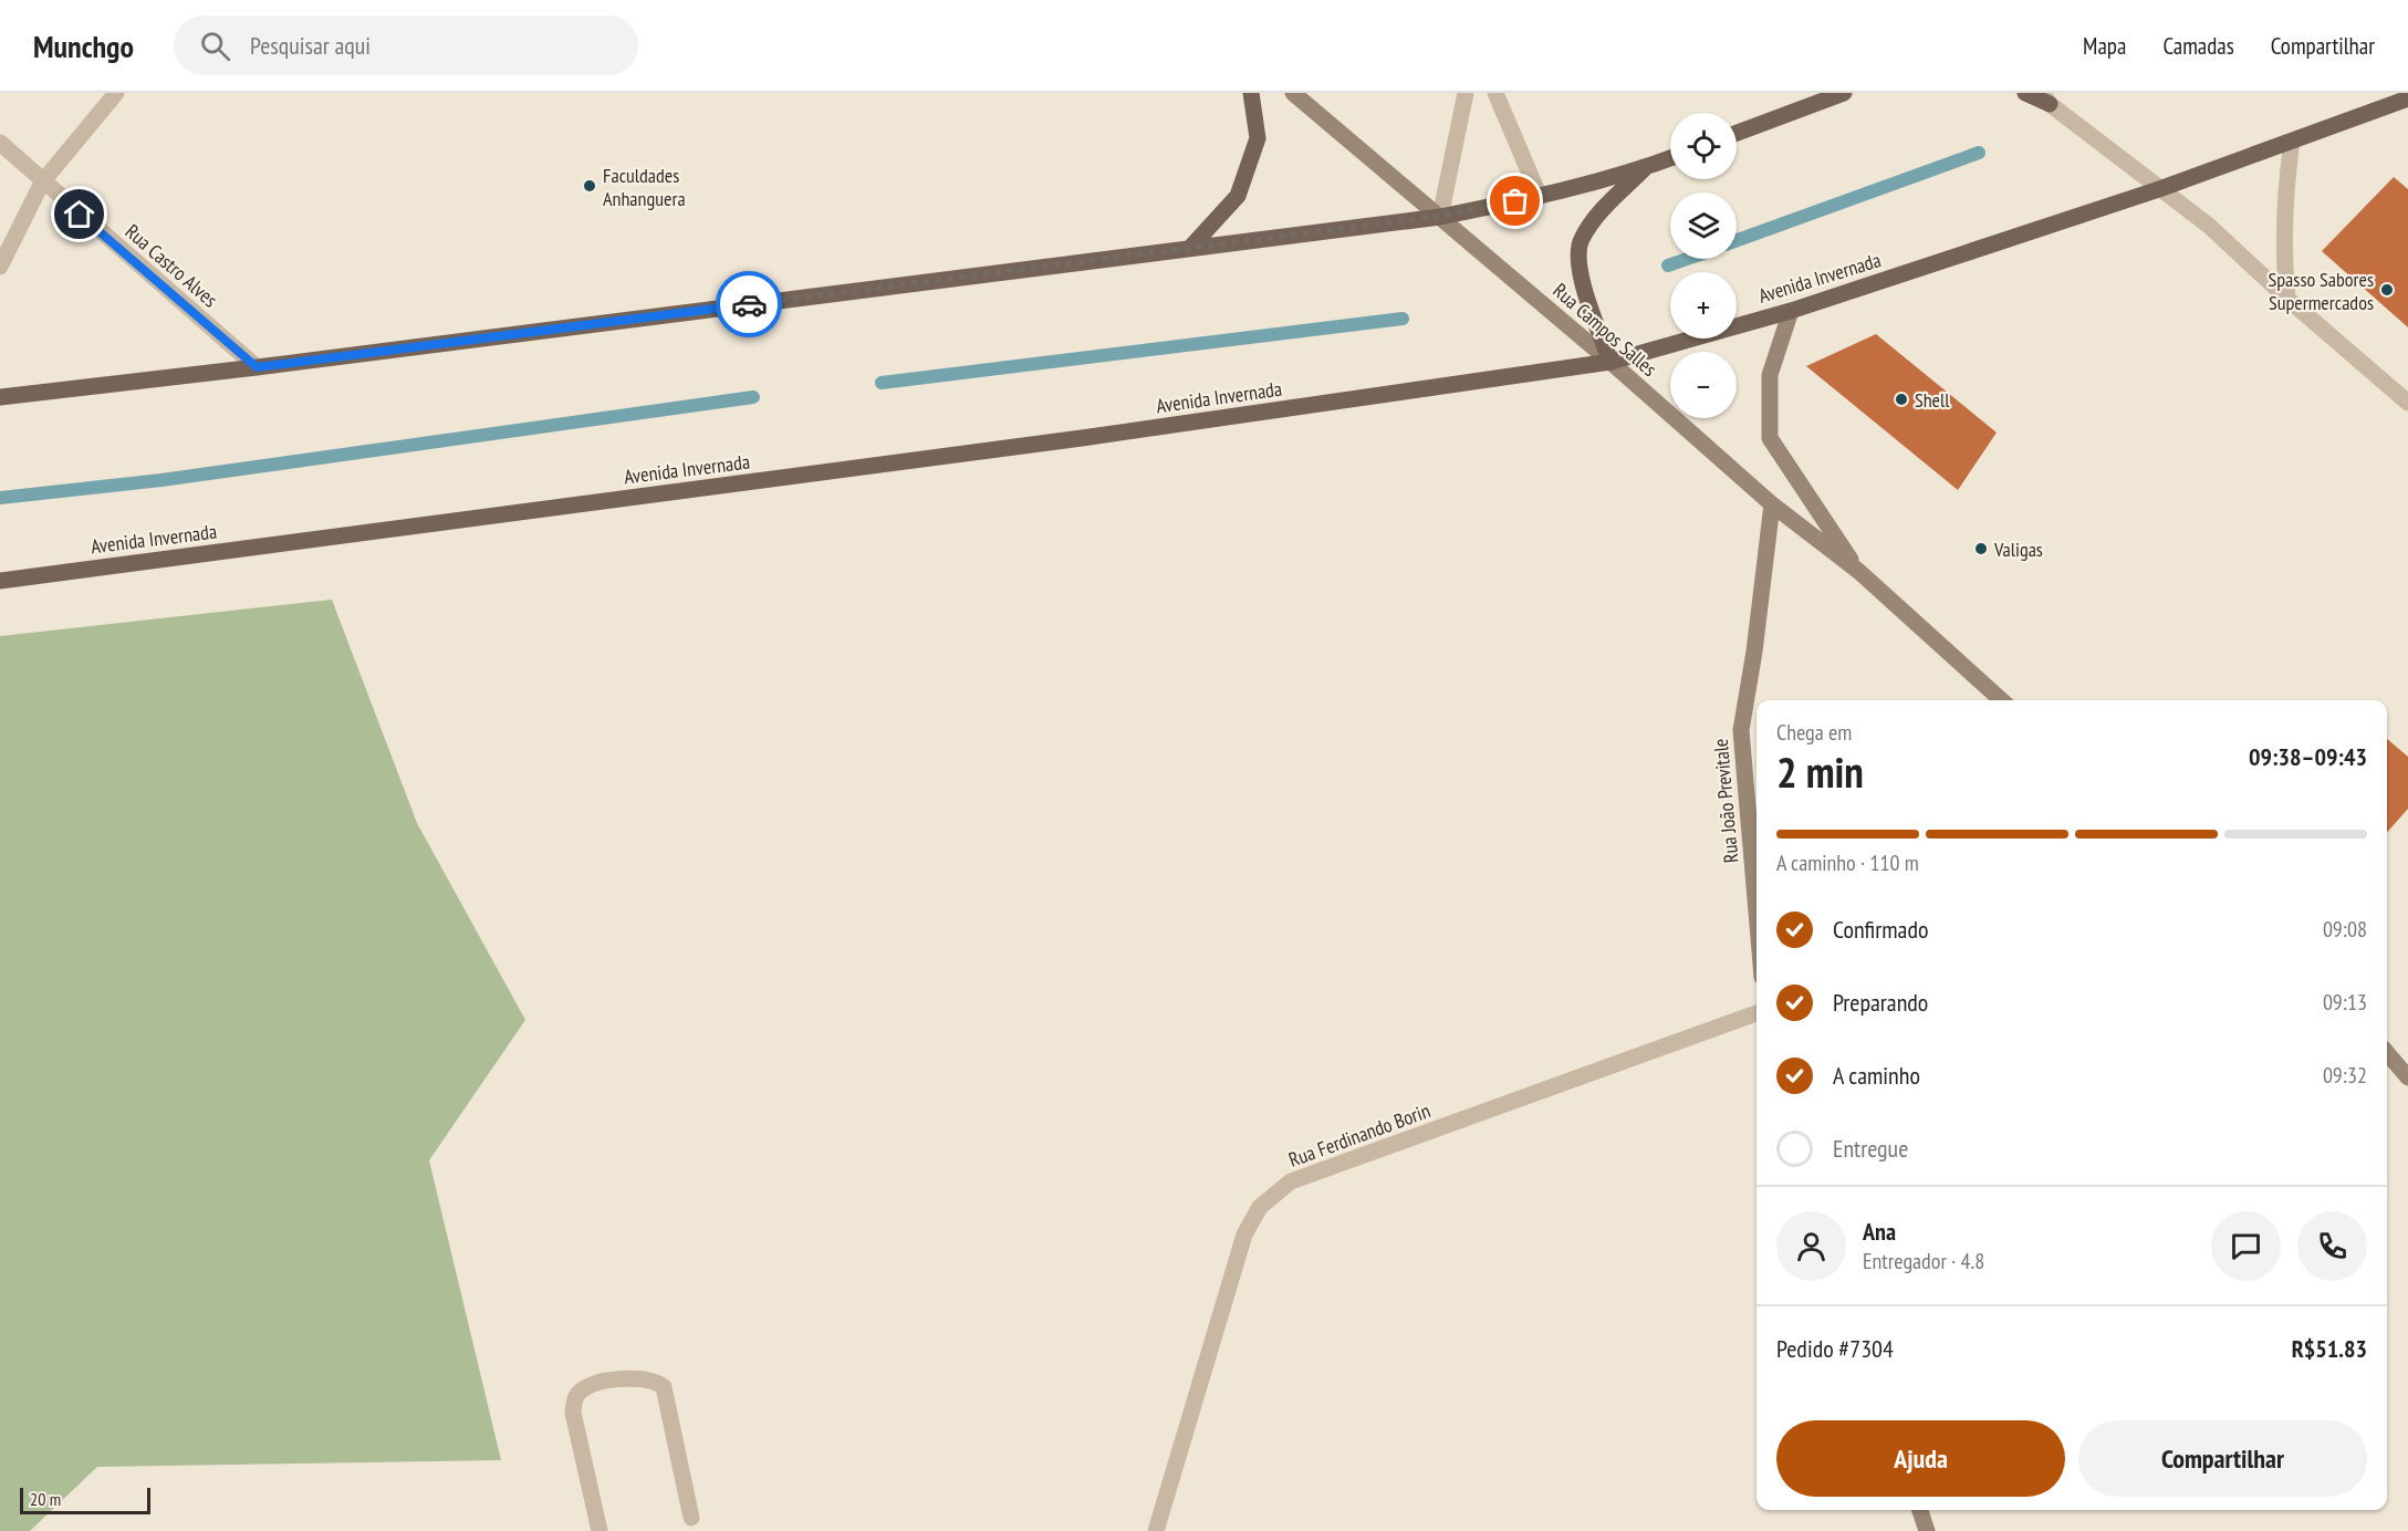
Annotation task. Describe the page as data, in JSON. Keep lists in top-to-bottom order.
{
  "streets": {
    "main road": ["Avenida Invernada", "Rua Campos Salles", "Rua João Previtale"],
    "street": ["Rua Castro Alves", "Rua Ferdinando Borin"]
  },
  "crossings": [
    ["Avenida Invernada", "Rua Campos Salles"],
    ["Rua Campos Salles", "Rua João Previtale"]
  ],
  "places": [
    "Faculdades Anhanguera",
    "Spasso Sabores Supermercados",
    "Shell",
    "Valigas"
  ],
  "scale_bar": "20 m",
  "page": {
    "header": "Munchgo",
    "search": "Pesquisar aqui",
    "nav": ["Mapa", "Camadas", "Compartilhar"],
    "map_buttons": ["+", "−"],
    "heading": ["2 min", "Chega em", "09:38–09:43"],
    "panel": [
      "Ana",
      "Entregador · 4.8",
      "Pedido #7304",
      "R$51.83"
    ],
    "bar": "A caminho · 110 m",
    "list": [
      ["Confirmado", "09:08"],
      ["Preparando", "09:13"],
      ["A caminho", "09:32"],
      "Entregue"
    ],
    "buttons": ["Ajuda", "Compartilhar"],
    "scale": "20 m"
  }
}
